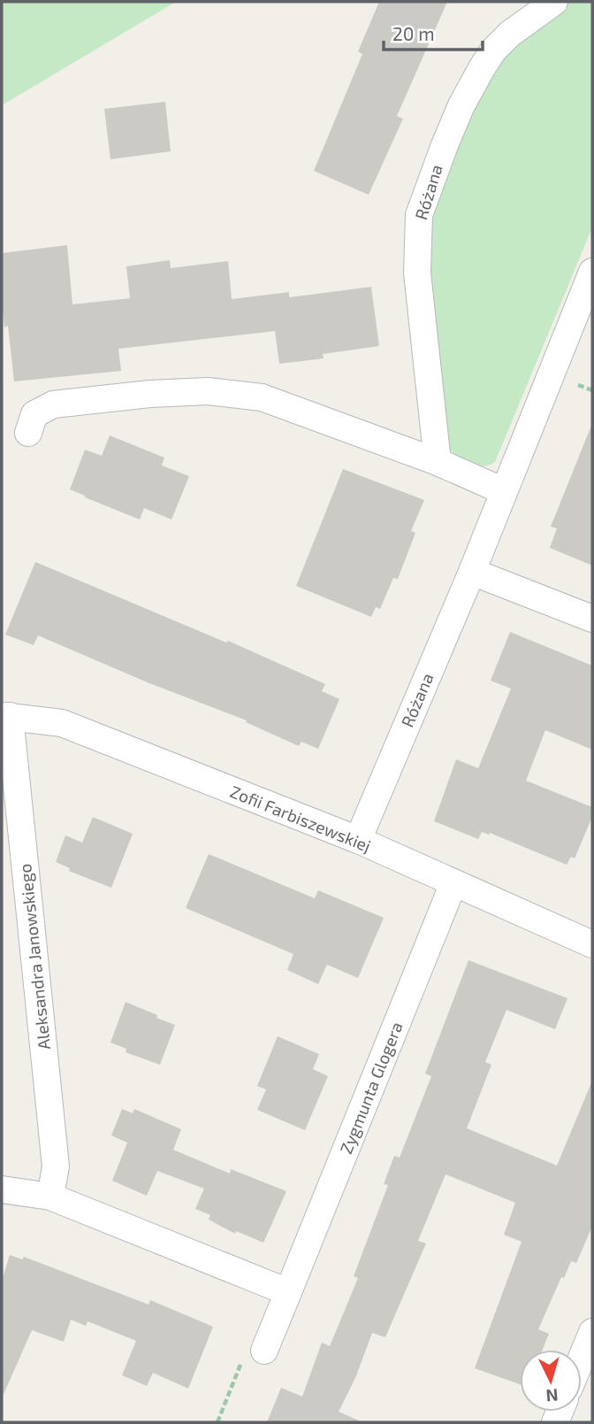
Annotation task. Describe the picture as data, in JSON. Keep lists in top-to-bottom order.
{
  "streets": {
    "street": [
      "Różana",
      "Zofii Farbiszewskiej",
      "Aleksandra Janowskiego",
      "Zygmunta Glogera"
    ]
  },
  "crossings": [
    ["Różana", "Zofii Farbiszewskiej"],
    ["Zofii Farbiszewskiej", "Aleksandra Janowskiego"],
    ["Zofii Farbiszewskiej", "Zygmunta Glogera"]
  ],
  "scale_bar": "20 m",
  "north": "bottom"
}
